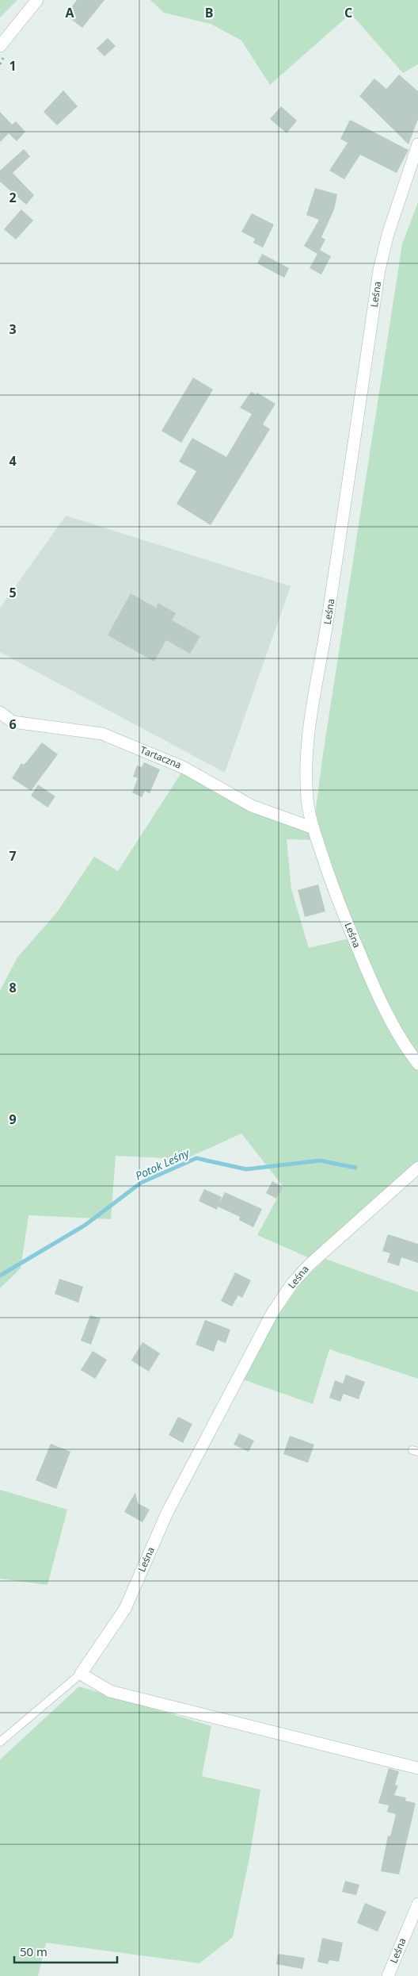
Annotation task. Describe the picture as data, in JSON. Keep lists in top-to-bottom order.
{
  "streets": {
    "street": ["Leśna", "Tartaczna"]
  },
  "crossings": [
    ["Leśna", "Tartaczna"]
  ],
  "water": ["Potok Leśny"],
  "scale_bar": "50 m",
  "grid": {
    "columns": ["A", "B", "C"],
    "rows": [
      "1",
      "2",
      "3",
      "4",
      "5",
      "6",
      "7",
      "8",
      "9"
    ]
  }
}
